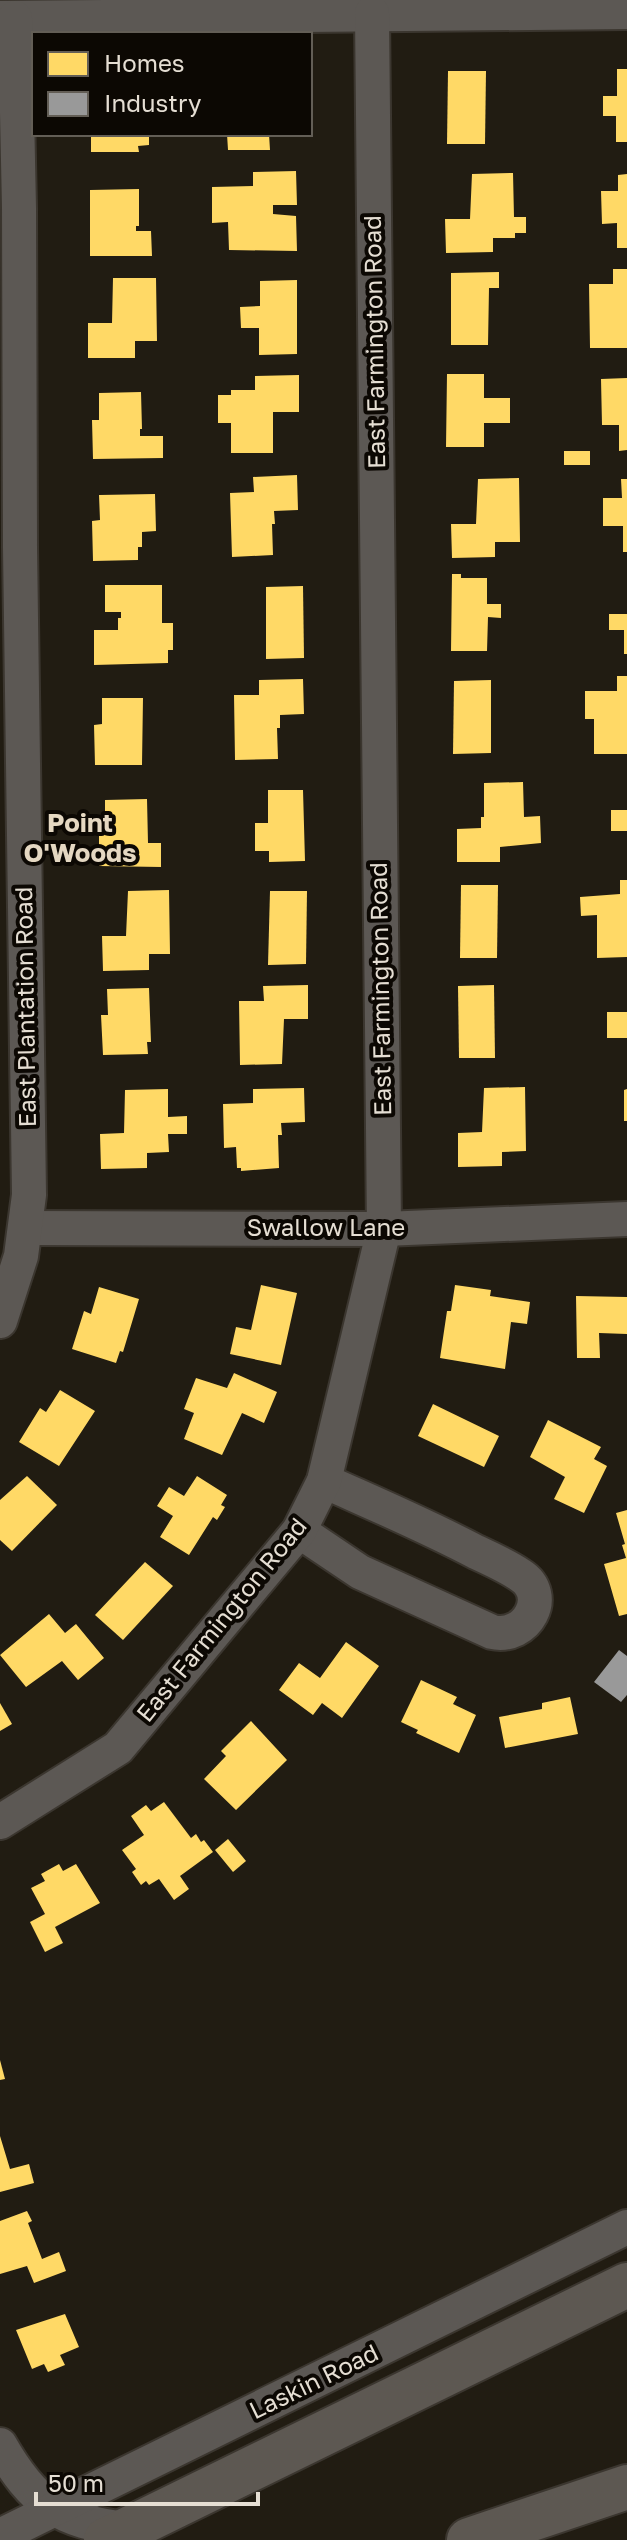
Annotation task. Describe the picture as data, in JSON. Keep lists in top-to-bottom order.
{
  "streets": {
    "main road": ["Laskin Road"],
    "street": ["East Farmington Road", "East Plantation Road", "Swallow Lane"]
  },
  "crossings": [
    ["East Farmington Road", "Swallow Lane"],
    ["East Plantation Road", "Swallow Lane"]
  ],
  "districts": ["Point O'Woods"],
  "legend": ["Homes", "Industry"],
  "scale_bar": "50 m"
}
